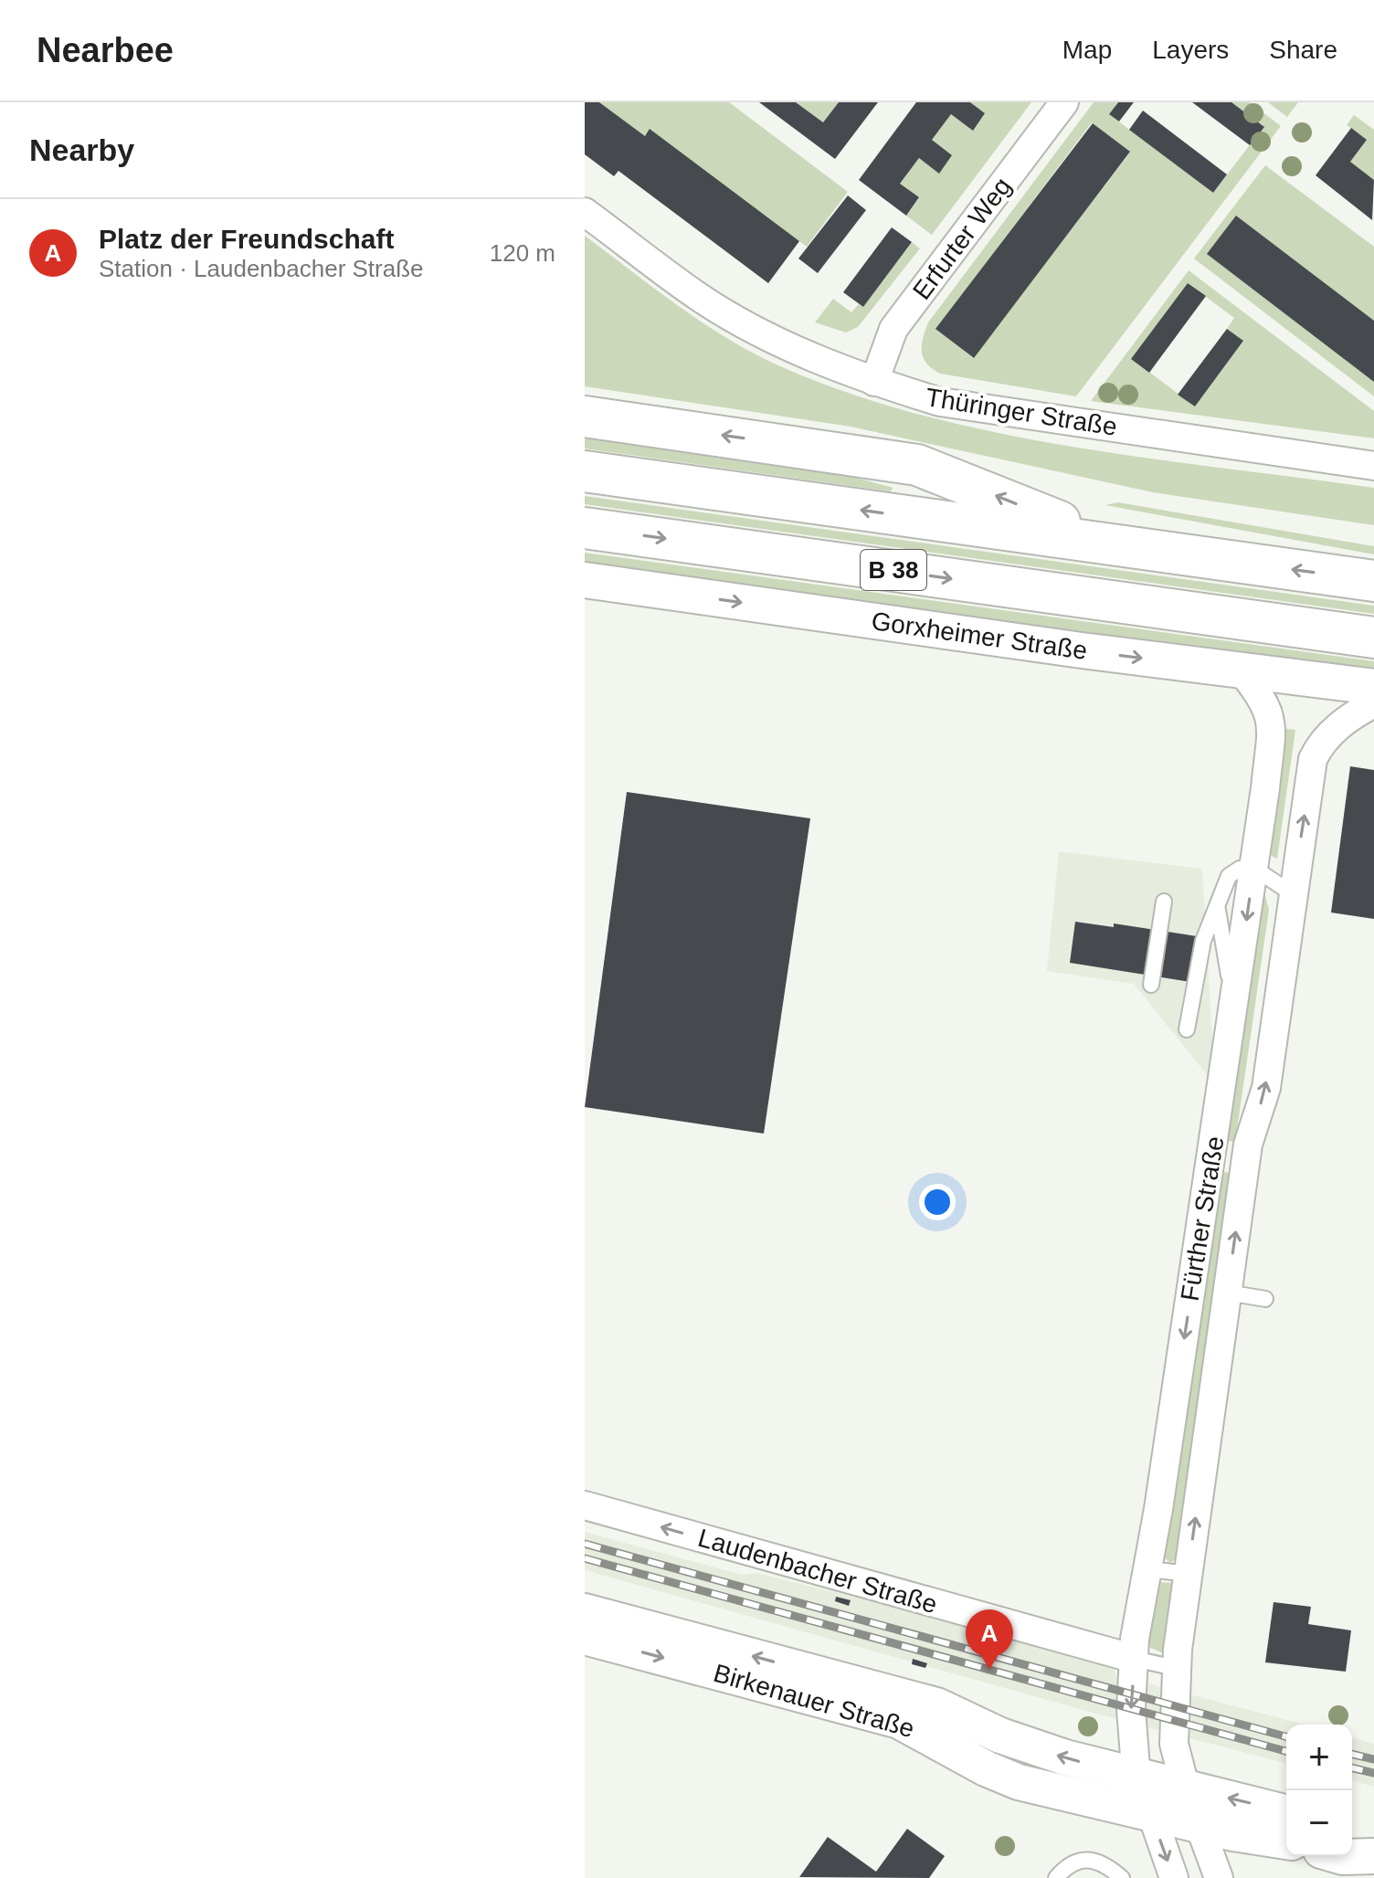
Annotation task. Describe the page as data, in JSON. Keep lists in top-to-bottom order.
{
  "streets": {
    "highway": ["B 38"],
    "street": [
      "Erfurter Weg",
      "Thüringer Straße",
      "Gorxheimer Straße",
      "Fürther Straße",
      "Laudenbacher Straße",
      "Birkenauer Straße"
    ]
  },
  "crossings": [
    ["Erfurter Weg", "Thüringer Straße"],
    ["Gorxheimer Straße", "Fürther Straße"],
    ["Fürther Straße", "Laudenbacher Straße"],
    ["Fürther Straße", "Birkenauer Straße"]
  ],
  "one_way": ["Gorxheimer Straße", "Laudenbacher Straße"],
  "page": {
    "header": "Nearbee",
    "nav": ["Map", "Layers", "Share"],
    "heading": "Nearby",
    "list": [
      {
        "mark": "A",
        "name": "Platz der Freundschaft",
        "note": "Station · Laudenbacher Straße",
        "value": "120 m"
      }
    ],
    "pins": "A",
    "map_buttons": ["+", "−"]
  }
}
